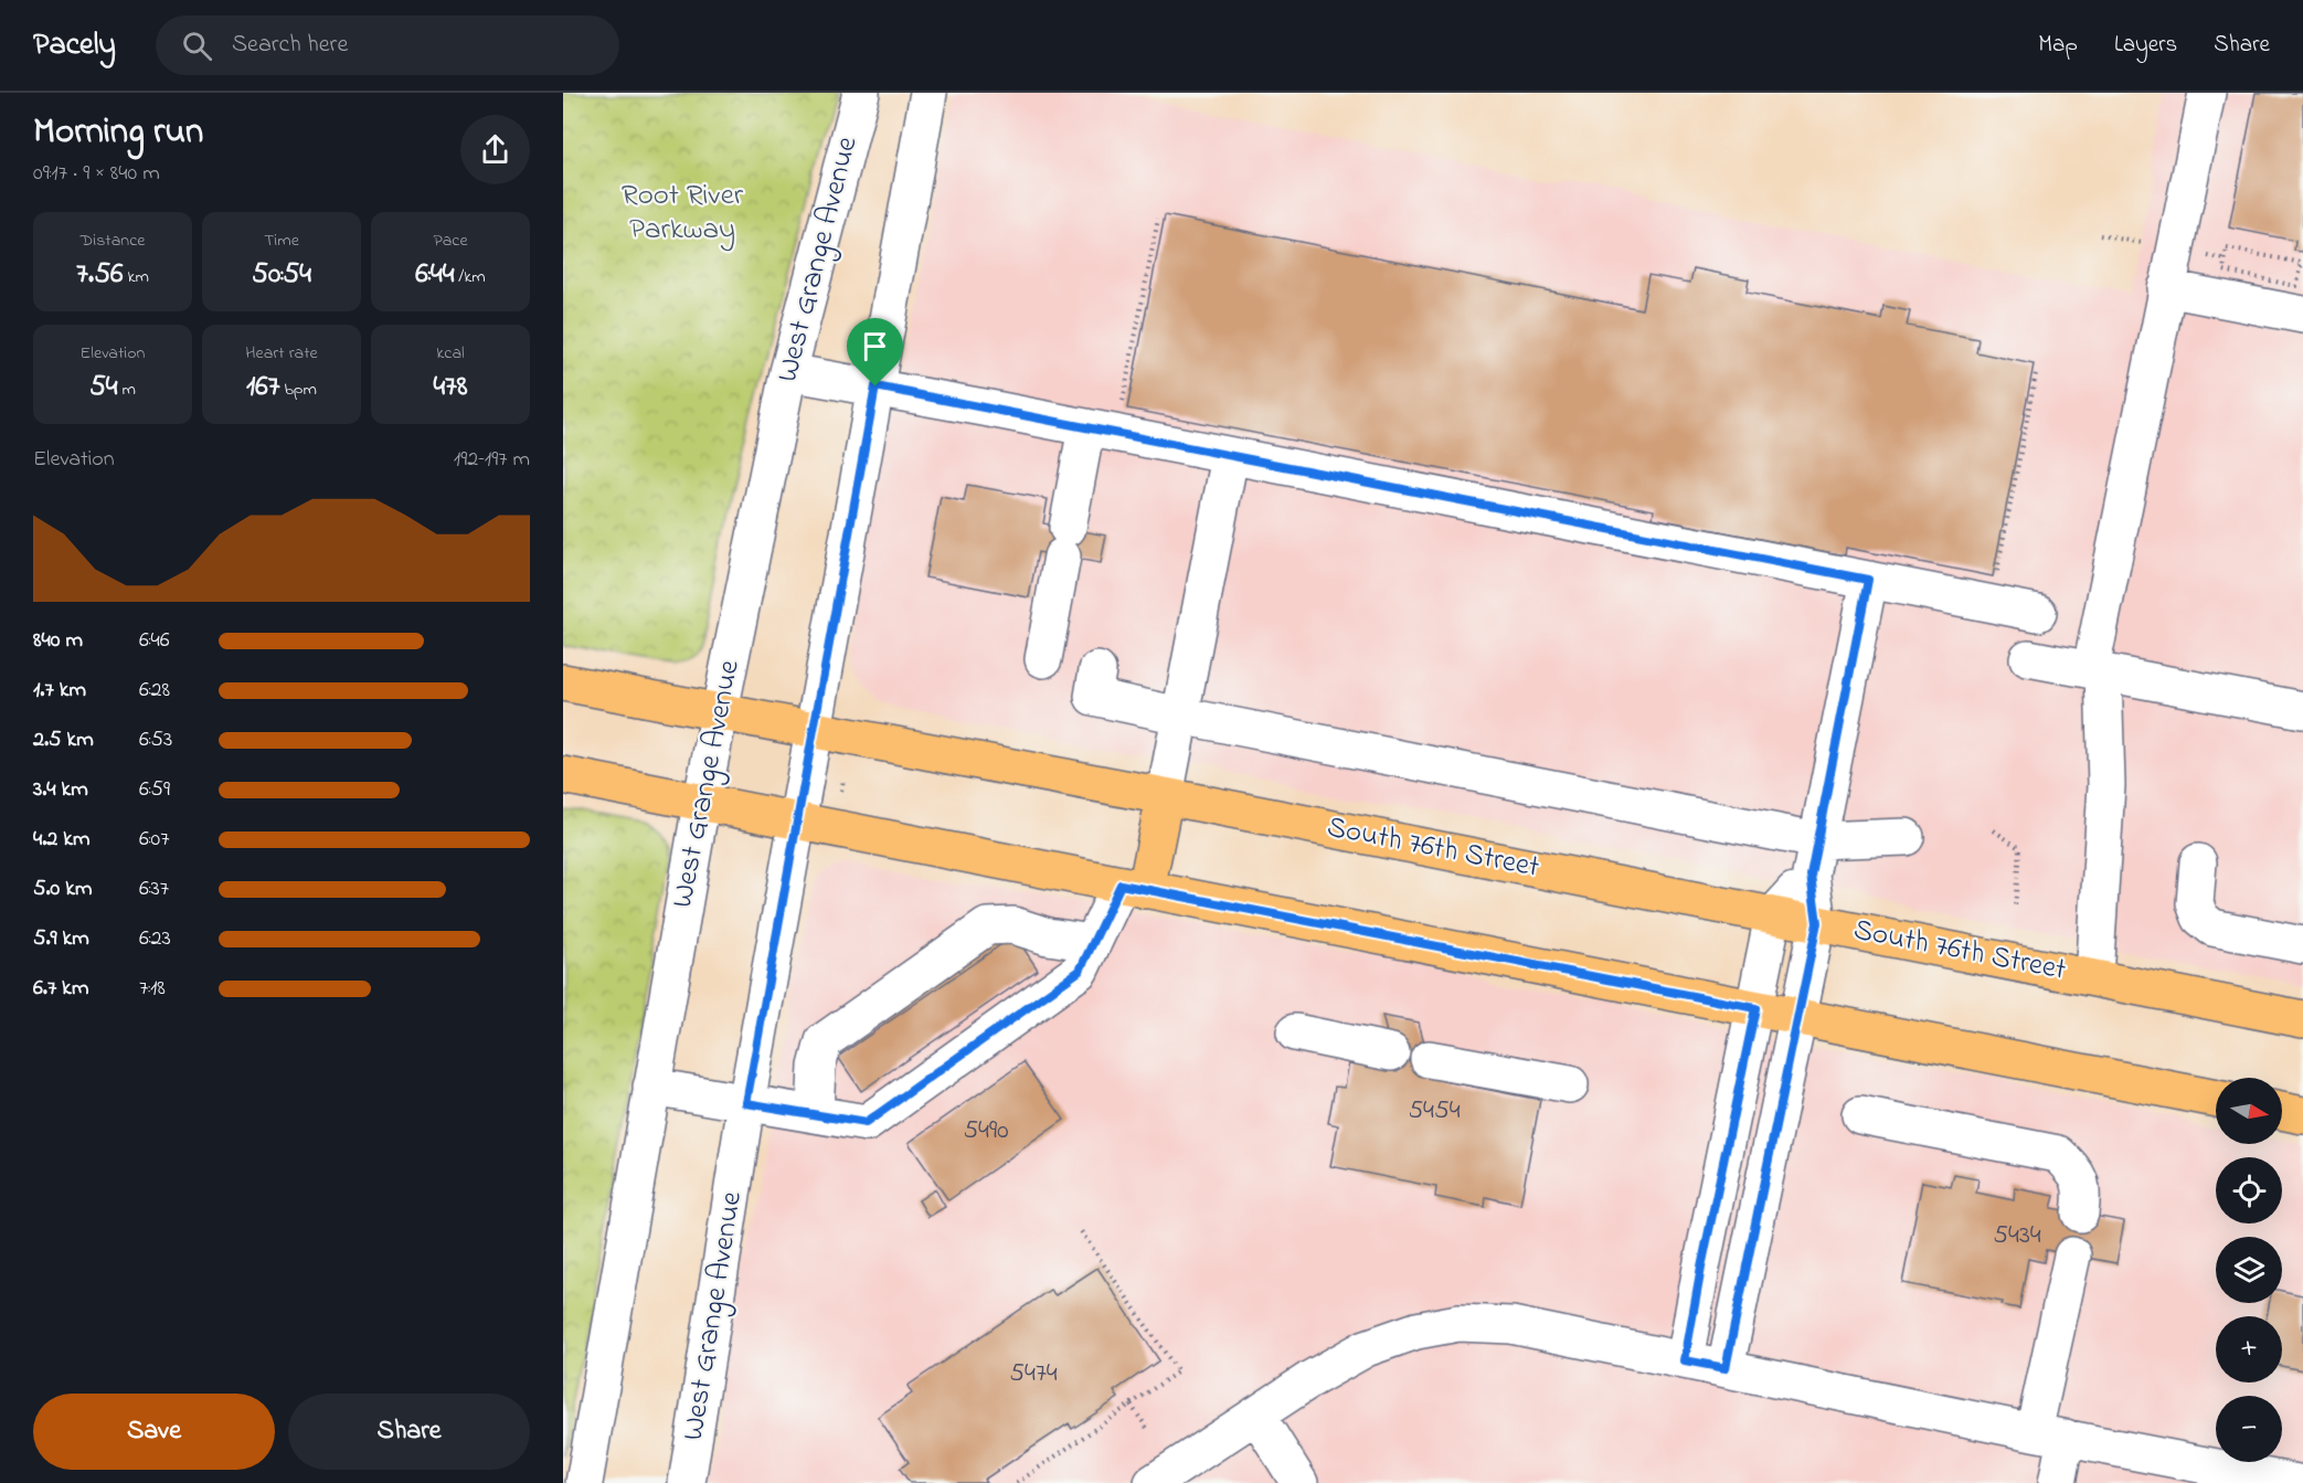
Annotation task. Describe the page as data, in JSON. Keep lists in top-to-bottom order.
{
  "streets": {
    "main road": ["South 76th Street"],
    "street": ["West Grange Avenue"]
  },
  "crossings": [
    ["West Grange Avenue", "South 76th Street"]
  ],
  "parks": ["Root River Parkway"],
  "house_numbers": [
    "5454",
    "5490",
    "5434",
    "5474"
  ],
  "north": "right",
  "page": {
    "header": "Pacely",
    "search": "Search here",
    "nav": ["Map", "Layers", "Share"],
    "heading": ["Morning run", "09:17 · 9 × 840 m"],
    "stats": [
      ["Distance", "7.56 km"],
      ["Time", "50:54"],
      ["Pace", "6:44 /km"],
      ["Elevation", "54 m"],
      ["Heart rate", "167 bpm"],
      ["kcal", "478"]
    ],
    "chart": ["Elevation", "192–197 m"],
    "list": [
      {
        "name": "840 m",
        "note": "6:46"
      },
      {
        "name": "1.7 km",
        "note": "6:28"
      },
      {
        "name": "2.5 km",
        "note": "6:53"
      },
      {
        "name": "3.4 km",
        "note": "6:59"
      },
      {
        "name": "4.2 km",
        "note": "6:07"
      },
      {
        "name": "5.0 km",
        "note": "6:37"
      },
      {
        "name": "5.9 km",
        "note": "6:23"
      },
      {
        "name": "6.7 km",
        "note": "7:18"
      }
    ],
    "map_buttons": ["+", "−"],
    "buttons": ["Save", "Share"]
  }
}
